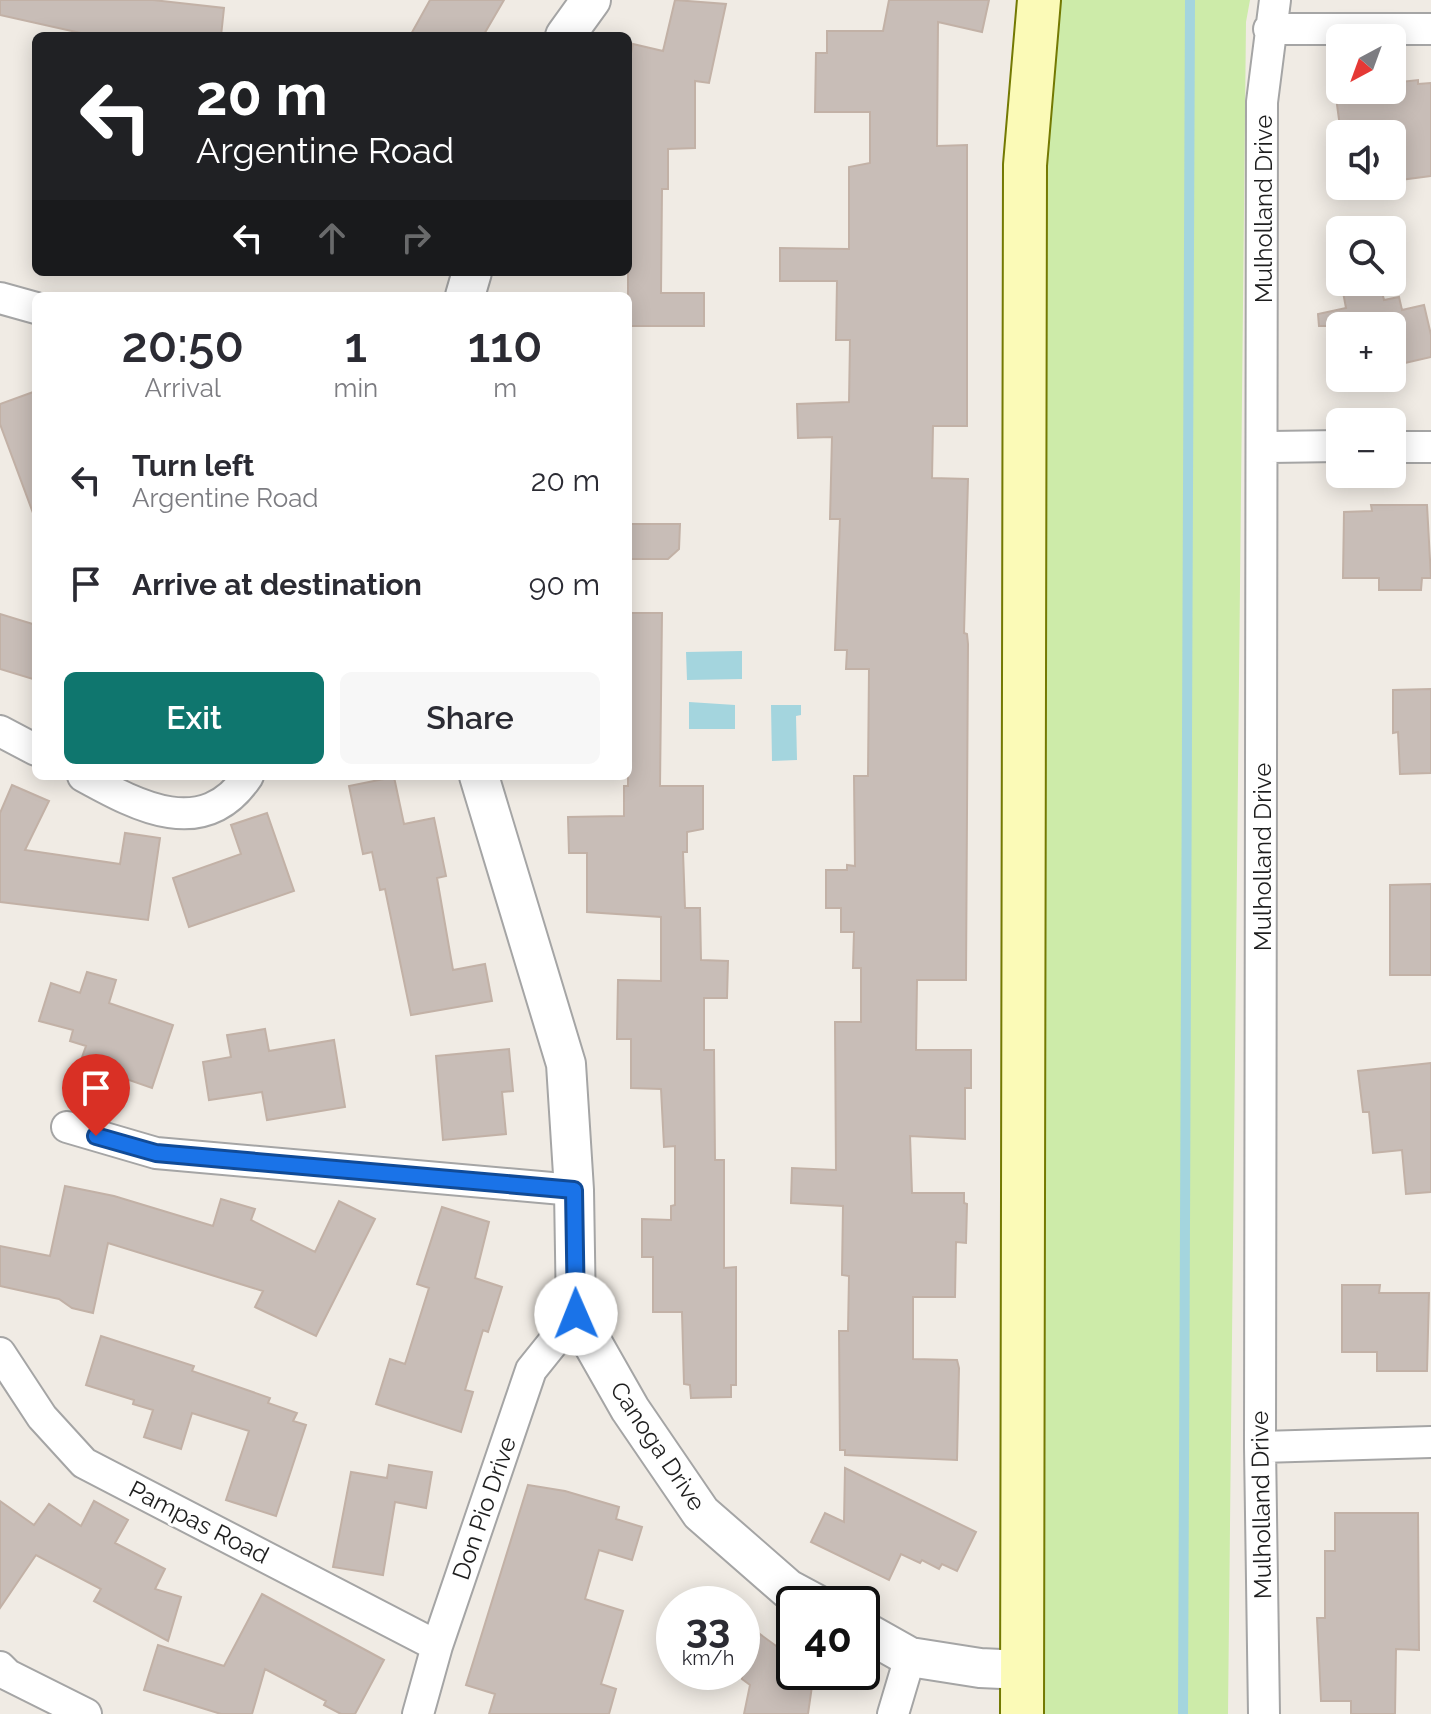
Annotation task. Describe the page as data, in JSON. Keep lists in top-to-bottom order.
{
  "streets": {
    "street": [
      "Mulholland Drive",
      "Canoga Drive",
      "Don Pio Drive",
      "Pampas Road"
    ]
  },
  "crossings": [
    ["Canoga Drive", "Don Pio Drive"],
    ["Don Pio Drive", "Pampas Road"]
  ],
  "north": "bottom left",
  "page": {
    "map_buttons": ["+", "−"],
    "turn": ["20 m", "Argentine Road"],
    "eta": [
      "20:50",
      "Arrival",
      "1",
      "min",
      "110",
      "m"
    ],
    "list": [
      {
        "name": "Turn left",
        "note": "Argentine Road",
        "value": "20 m"
      },
      {
        "name": "Arrive at destination",
        "value": "90 m"
      }
    ],
    "buttons": ["Exit", "Share"],
    "speed": "33 km/h",
    "limit": "40"
  }
}
